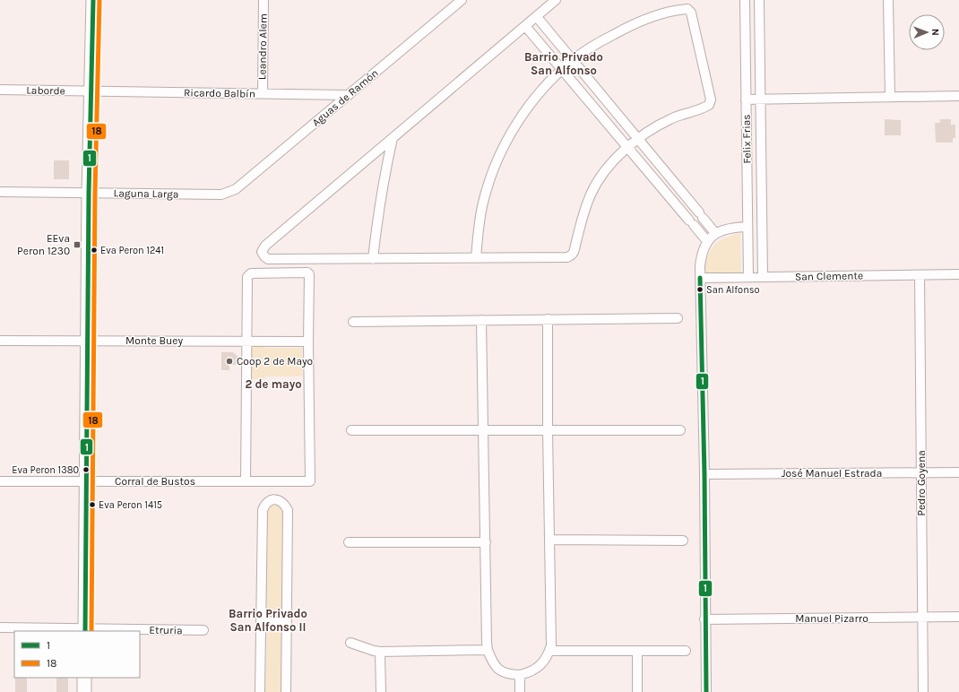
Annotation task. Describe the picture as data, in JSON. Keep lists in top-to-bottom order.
{
  "streets": {
    "street": [
      "Leandro Alem",
      "Laborde",
      "Ricardo Balbín",
      "Aguas de Ramón",
      "Felix Frias",
      "Laguna Larga",
      "San Clemente",
      "Monte Buey",
      "José Manuel Estrada",
      "Corral de Bustos",
      "Pedro Goyena",
      "Manuel Pizarro",
      "Etruria"
    ]
  },
  "crossings": [
    ["Leandro Alem", "Ricardo Balbín"],
    ["Laborde", "Ricardo Balbín"],
    ["Ricardo Balbín", "Aguas de Ramón"],
    ["Aguas de Ramón", "Laguna Larga"],
    ["Felix Frias", "San Clemente"],
    ["San Clemente", "Pedro Goyena"],
    ["Monte Buey", "Corral de Bustos"],
    ["José Manuel Estrada", "Pedro Goyena"],
    ["Pedro Goyena", "Manuel Pizarro"]
  ],
  "districts": ["Barrio Privado San Alfonso", "2 de mayo", "Barrio Privado San Alfonso II"],
  "places": {
    "transit": ["EEva Peron 1230"],
    "other": [
      "Eva Peron 1241",
      "San Alfonso",
      "Coop 2 de Mayo",
      "Eva Peron 1380",
      "Eva Peron 1415"
    ]
  },
  "lines": ["transit line 1", "transit line 18"],
  "legend": ["1", "18"],
  "north": "right"
}
